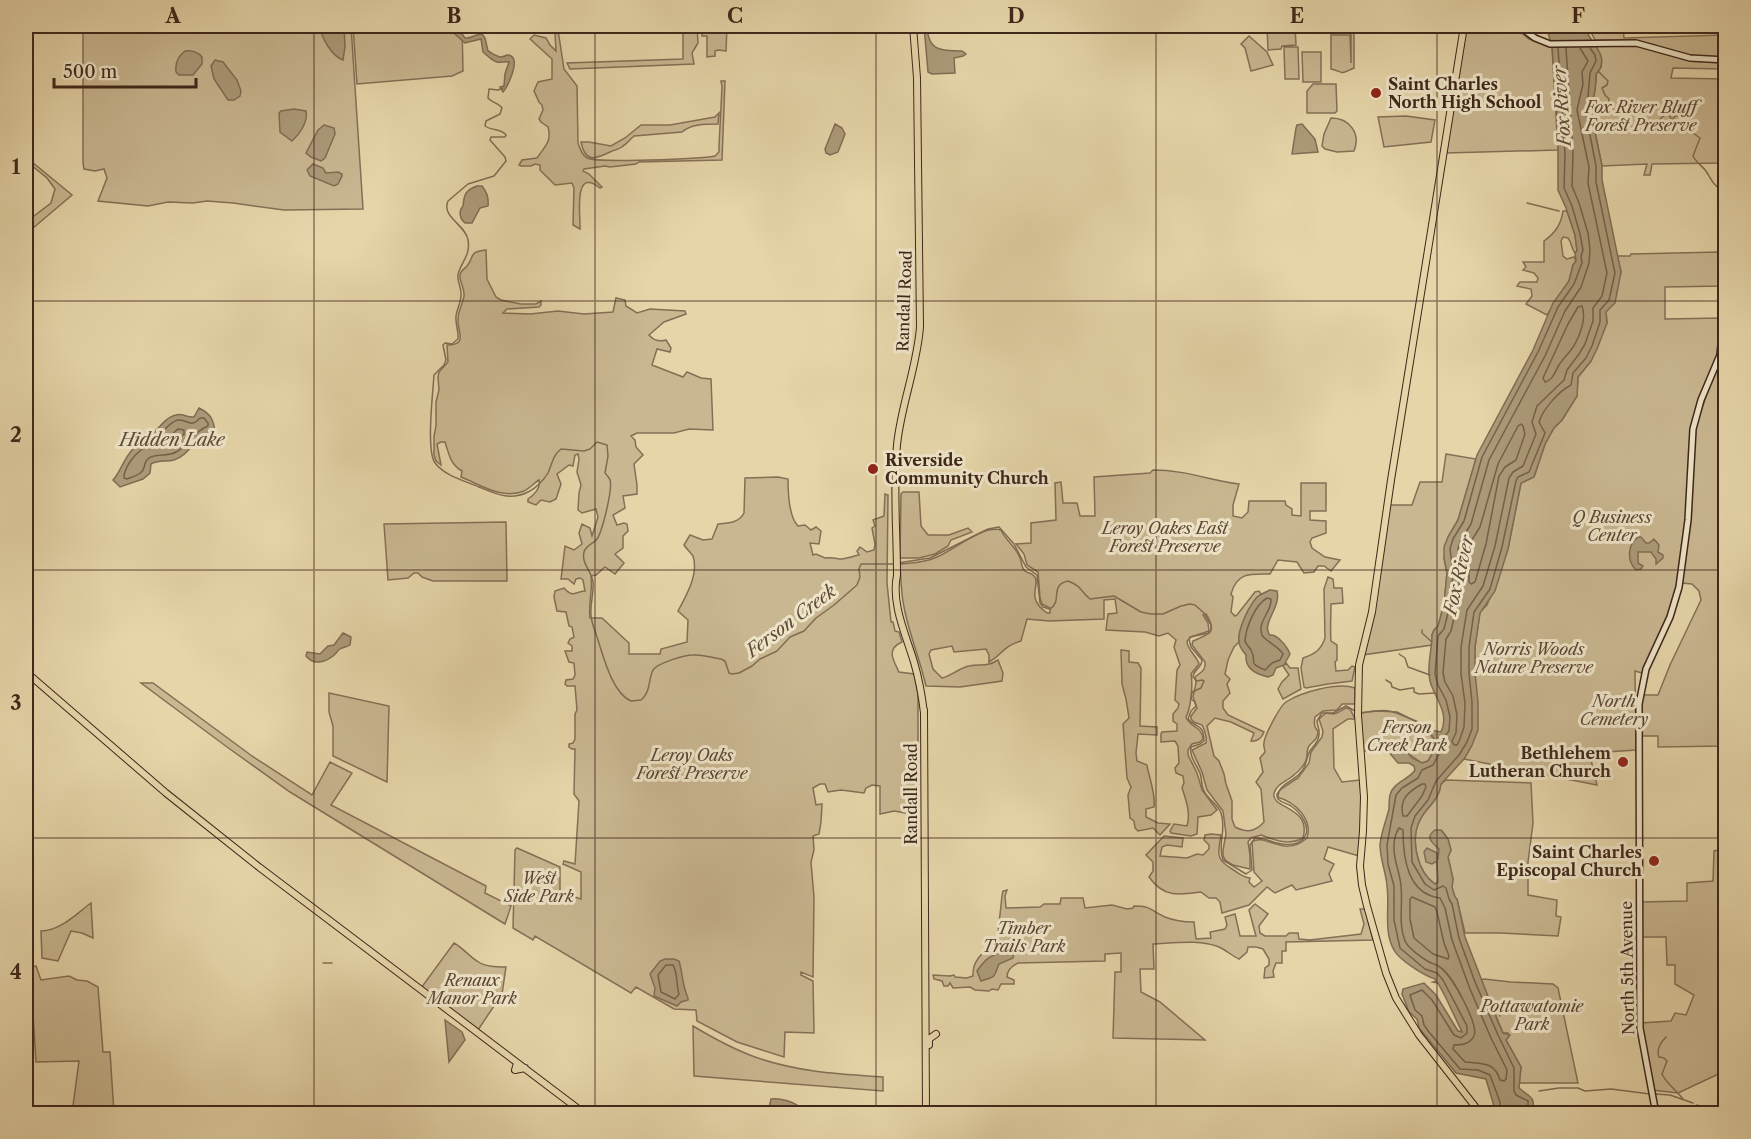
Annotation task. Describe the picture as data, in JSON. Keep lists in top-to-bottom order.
{
  "streets": {
    "main road": ["Randall Road", "North 5th Avenue"]
  },
  "water": ["Fox River", "Hidden Lake", "Ferson Creek"],
  "parks": [
    "Fox River Bluff Forest Preserve",
    "Q Business Center",
    "Leroy Oakes East Forest Preserve",
    "Norris Woods Nature Preserve",
    "North Cemetery",
    "Ferson Creek Park",
    "Leroy Oaks Forest Preserve",
    "West Side Park",
    "Timber Trails Park",
    "Renaux Manor Park",
    "Pottawatomie Park"
  ],
  "places": [
    "Saint Charles North High School",
    "Riverside Community Church",
    "Bethlehem Lutheran Church",
    "Saint Charles Episcopal Church"
  ],
  "scale_bar": "500 m",
  "grid": {
    "columns": [
      "A",
      "B",
      "C",
      "D",
      "E",
      "F"
    ],
    "rows": [
      "1",
      "2",
      "3",
      "4"
    ]
  }
}
